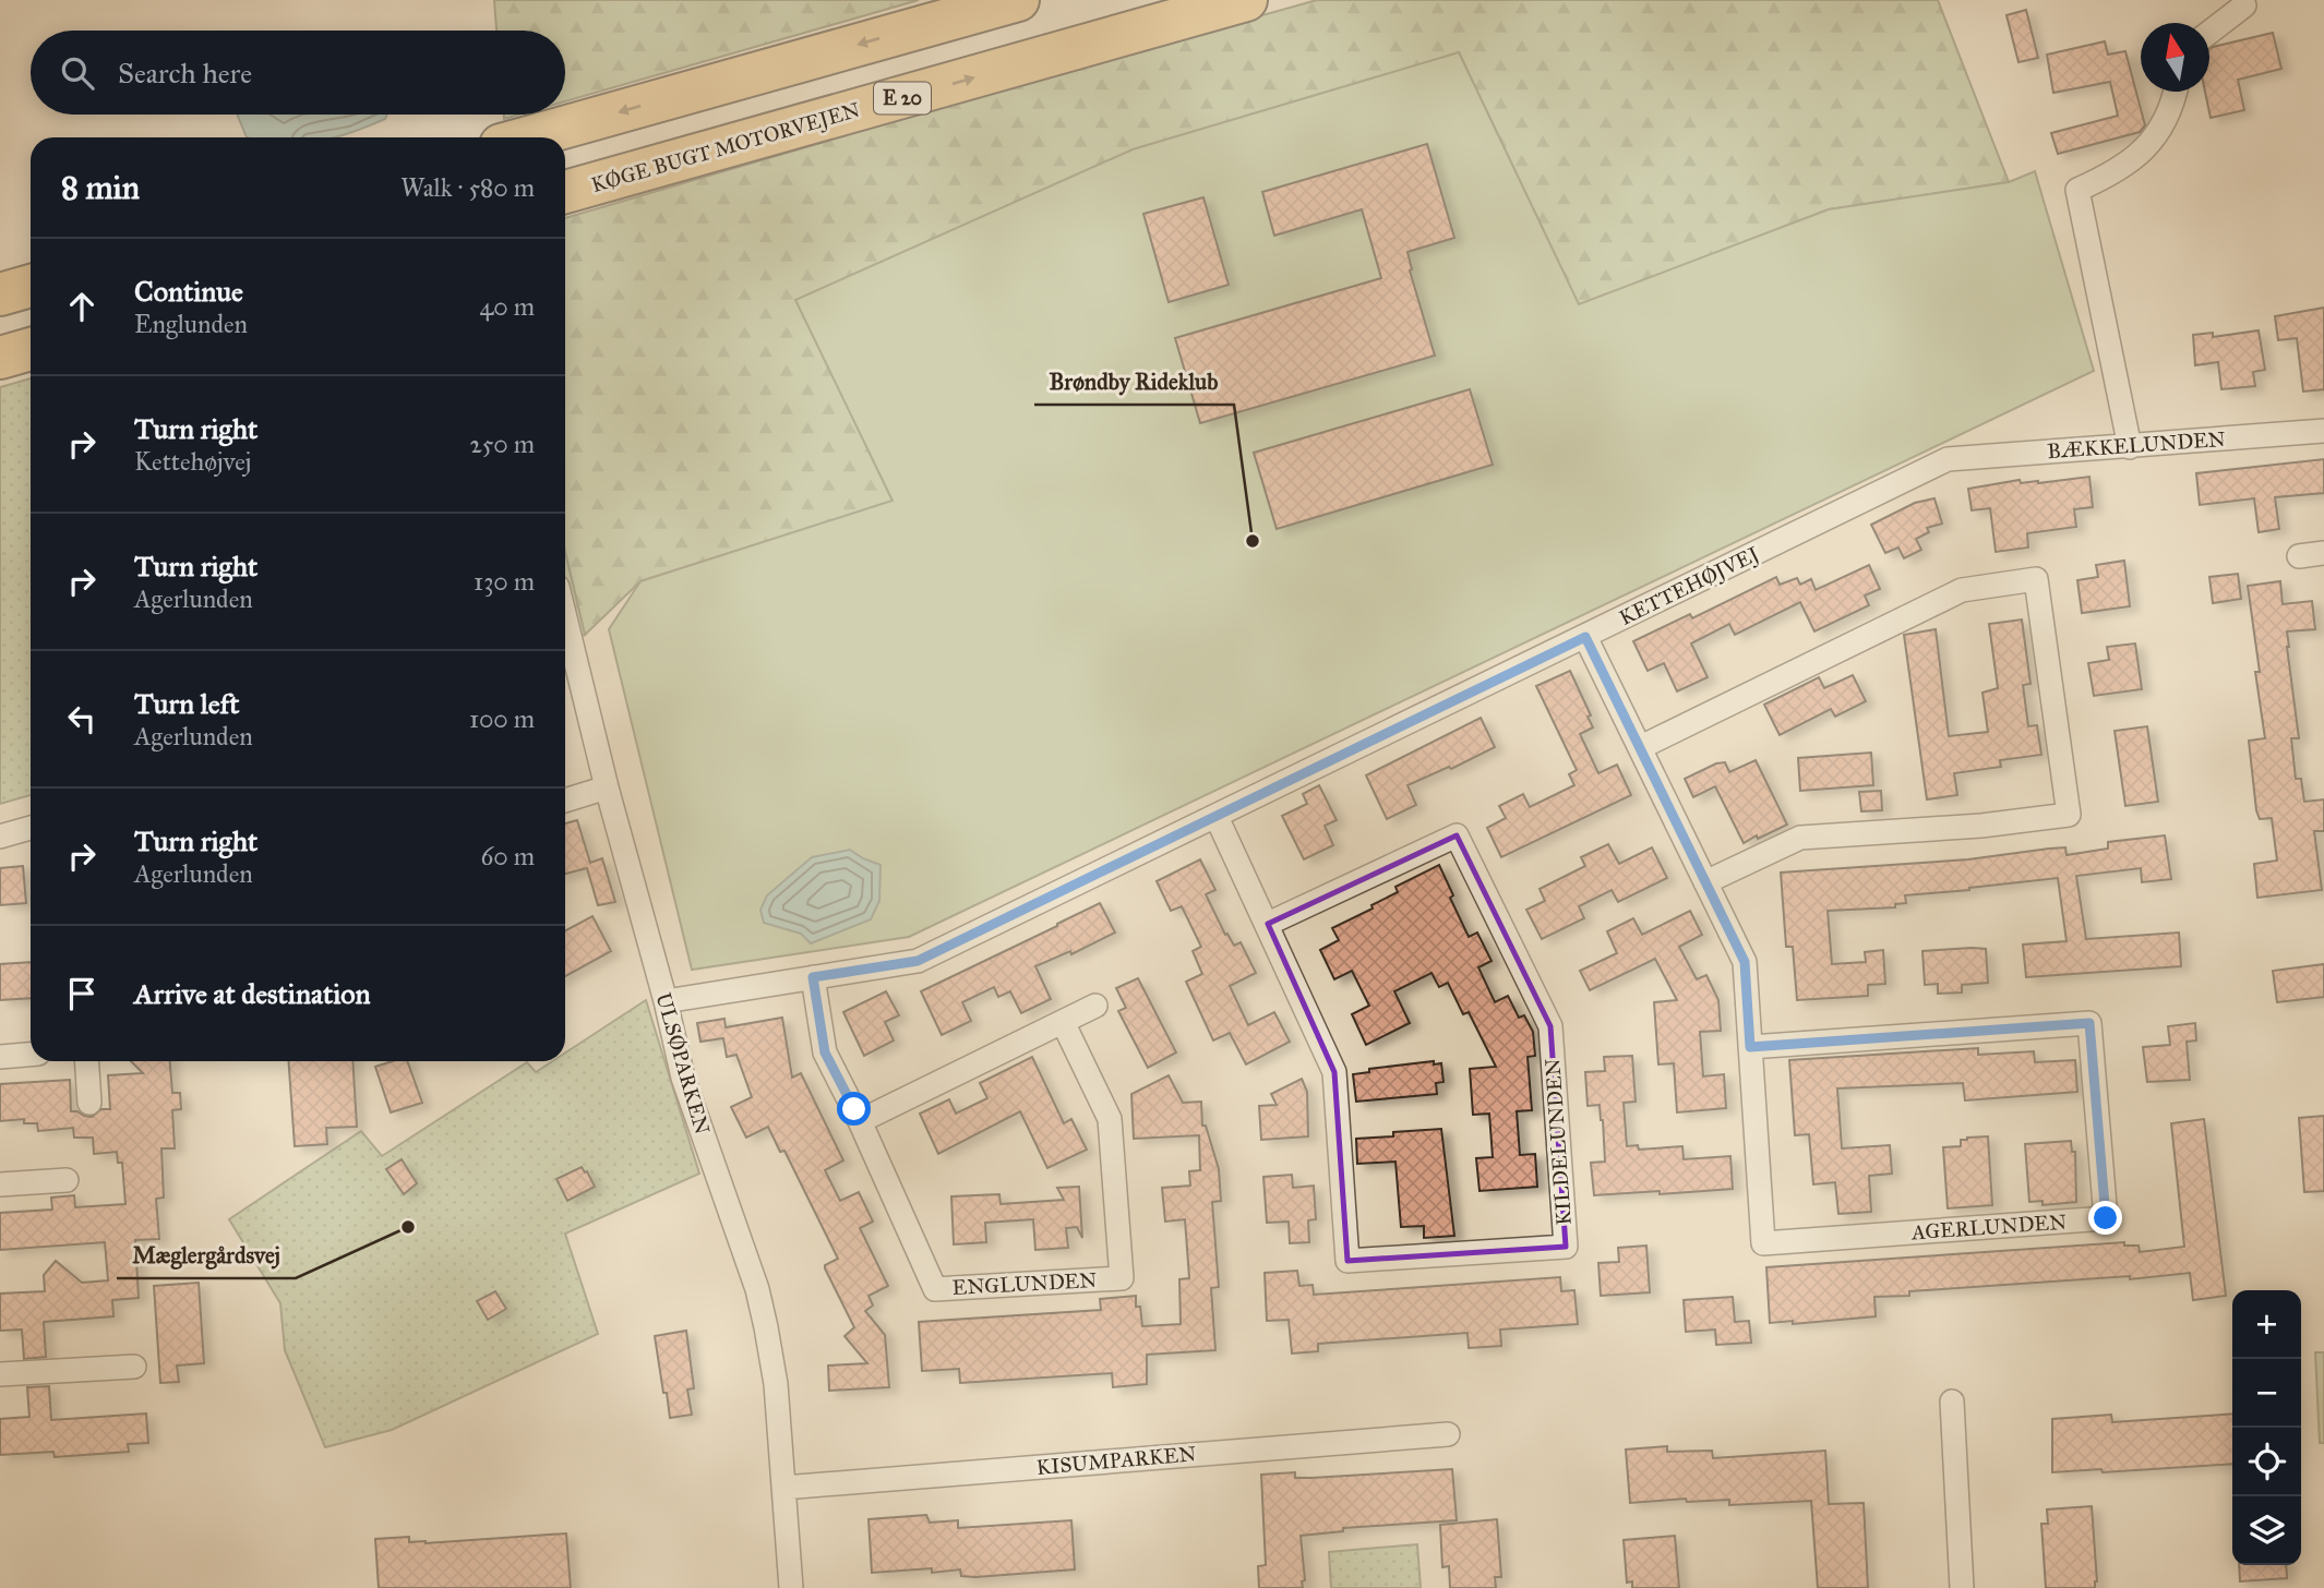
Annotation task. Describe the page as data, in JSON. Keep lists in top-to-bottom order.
{
  "streets": {
    "highway": ["E 20", "KØGE BUGT MOTORVEJEN"],
    "street": [
      "BÆKKELUNDEN",
      "KETTEHØJVEJ",
      "ULSØPARKEN",
      "KILDELUNDEN",
      "AGERLUNDEN",
      "ENGLUNDEN",
      "KISUMPARKEN"
    ]
  },
  "crossings": [
    ["BÆKKELUNDEN", "KETTEHØJVEJ"],
    ["KETTEHØJVEJ", "ULSØPARKEN"],
    ["KETTEHØJVEJ", "KILDELUNDEN"],
    ["KETTEHØJVEJ", "AGERLUNDEN"],
    ["KETTEHØJVEJ", "ENGLUNDEN"],
    ["ULSØPARKEN", "KISUMPARKEN"]
  ],
  "places": ["Brøndby Rideklub", "Mæglergårdsvej"],
  "north": "top",
  "page": {
    "search": "Search here",
    "heading": ["8 min", "Walk · 580 m"],
    "list": [
      ["Continue", "Englunden", "40 m"],
      ["Turn right", "Kettehøjvej", "250 m"],
      ["Turn right", "Agerlunden", "130 m"],
      ["Turn left", "Agerlunden", "100 m"],
      ["Turn right", "Agerlunden", "60 m"],
      "Arrive at destination"
    ],
    "map_buttons": ["+", "−"]
  }
}
